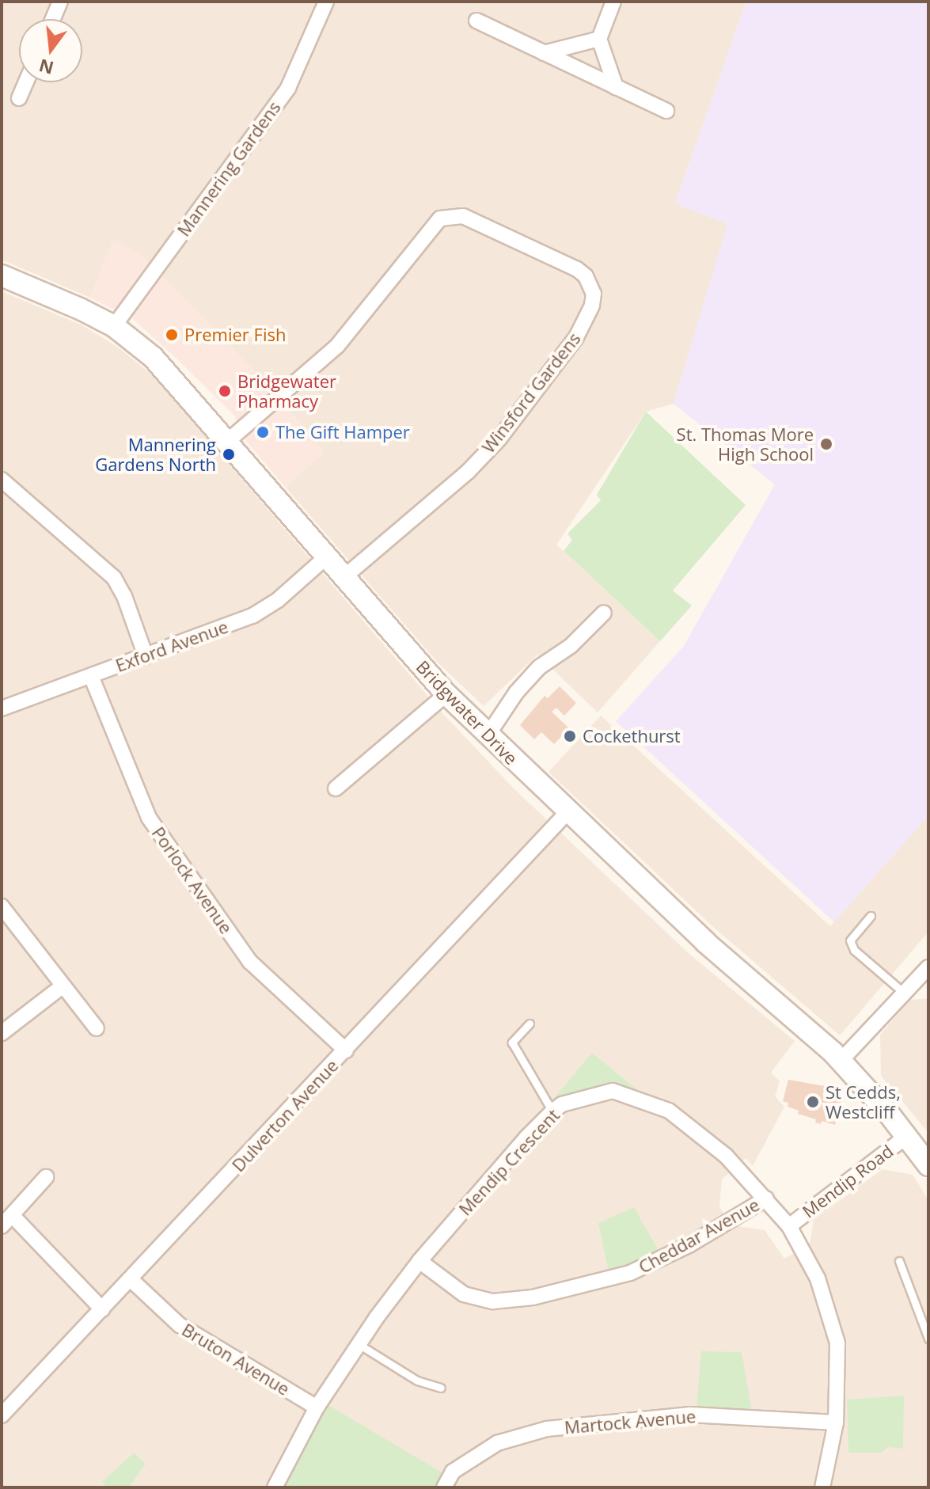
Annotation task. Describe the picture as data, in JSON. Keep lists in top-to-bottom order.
{
  "streets": {
    "street": [
      "Mannering Gardens",
      "Winsford Gardens",
      "Exford Avenue",
      "Bridgwater Drive",
      "Porlock Avenue",
      "Dulverton Avenue",
      "Mendip Crescent",
      "Mendip Road",
      "Cheddar Avenue",
      "Bruton Avenue",
      "Martock Avenue"
    ]
  },
  "crossings": [
    ["Mannering Gardens", "Bridgwater Drive"],
    ["Winsford Gardens", "Bridgwater Drive"],
    ["Exford Avenue", "Bridgwater Drive"],
    ["Exford Avenue", "Porlock Avenue"],
    ["Bridgwater Drive", "Dulverton Avenue"],
    ["Bridgwater Drive", "Mendip Road"],
    ["Porlock Avenue", "Dulverton Avenue"],
    ["Dulverton Avenue", "Bruton Avenue"],
    ["Mendip Crescent", "Mendip Road"],
    ["Mendip Crescent", "Cheddar Avenue"],
    ["Mendip Crescent", "Bruton Avenue"],
    ["Mendip Crescent", "Martock Avenue"]
  ],
  "places": [
    "Premier Fish",
    "Bridgewater Pharmacy",
    "The Gift Hamper",
    "St. Thomas More High School",
    "Mannering Gardens North",
    "Cockethurst",
    "St Cedds, Westcliff"
  ],
  "north": "bottom"
}
